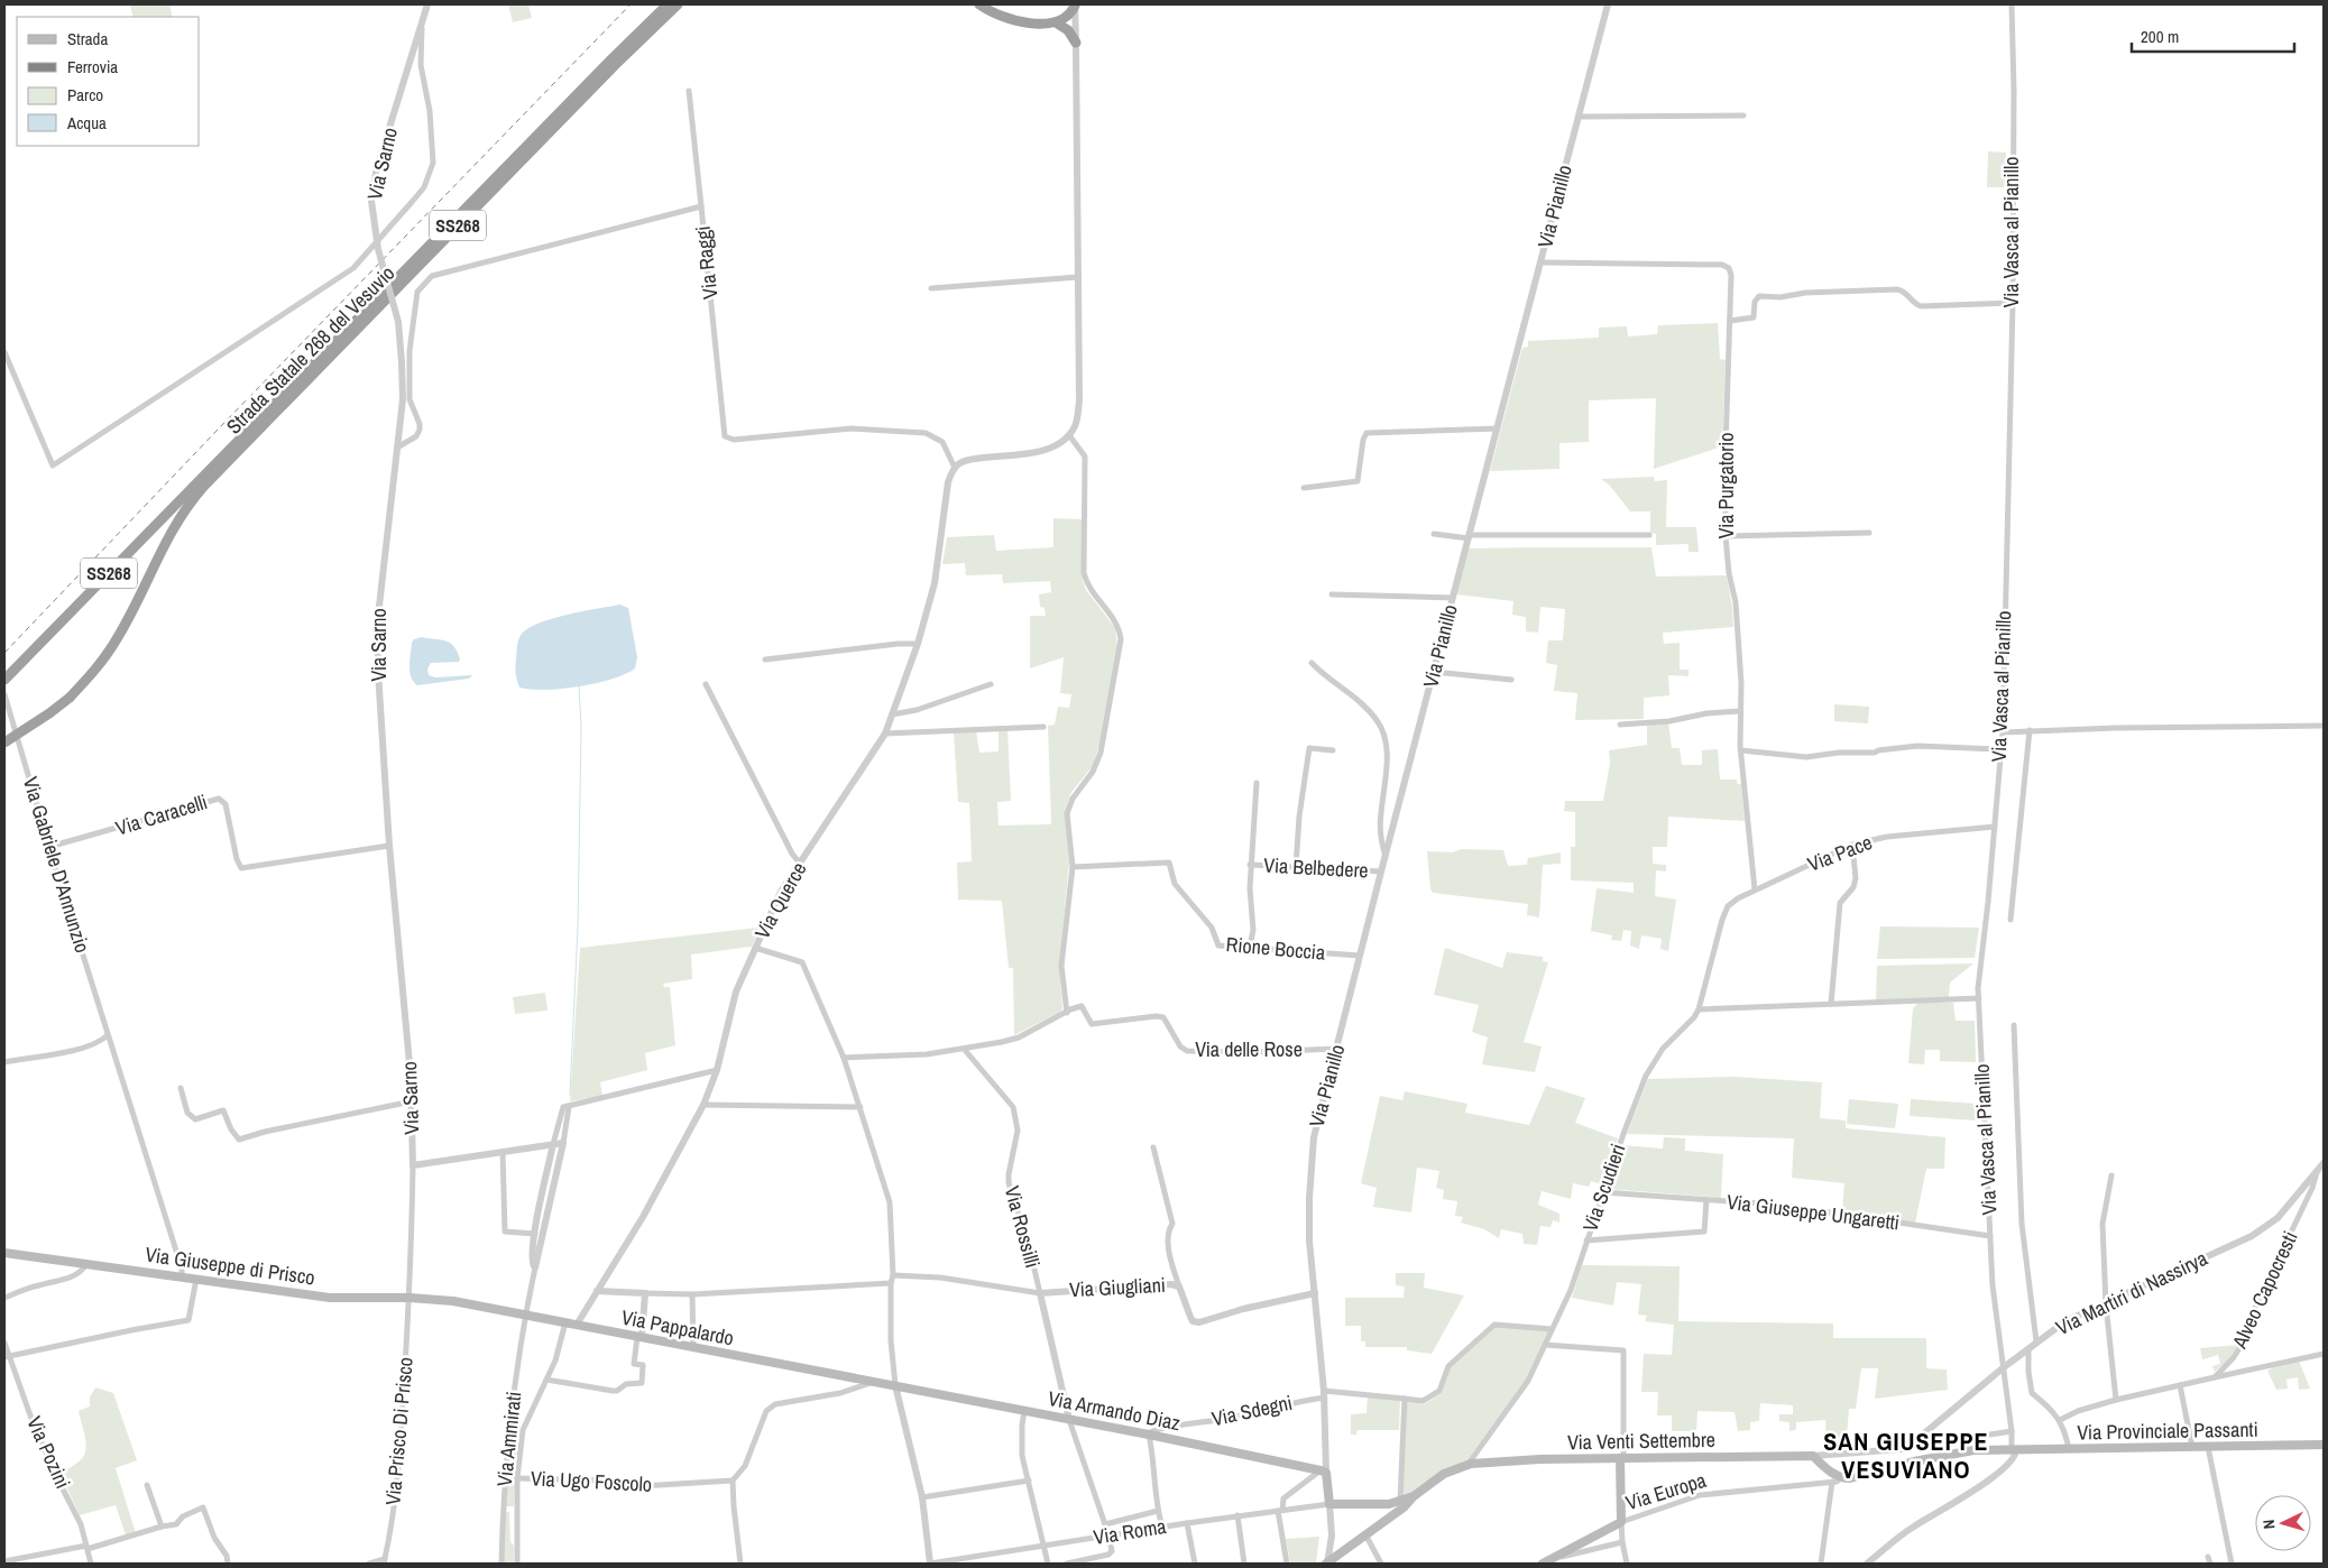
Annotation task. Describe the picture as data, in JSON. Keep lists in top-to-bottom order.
{
  "streets": {
    "highway": ["SS268", "Strada Statale 268 del Vesuvio"],
    "main road": [
      "Via Giuseppe di Prisco",
      "Via Pappalardo",
      "Via Armando Diaz",
      "Via Provinciale Passanti",
      "Via Venti Settembre",
      "Via Europa"
    ],
    "street": [
      "Via Sarno",
      "Via Pianillo",
      "Via Vasca al Pianillo",
      "Via Raggi",
      "Via Purgatorio",
      "Via Caracelli",
      "Via Pace",
      "Via Gabriele D'Annunzio",
      "Via Belbedere",
      "Via Querce",
      "Rione Boccia",
      "Via delle Rose",
      "Via Scudieri",
      "Via Giuseppe Ungaretti",
      "Via Rossilli",
      "Via Giugliani",
      "Alveo Capocresti",
      "Via Martiri di Nassirya",
      "Via Sdegni",
      "Via Prisco Di Prisco",
      "Via Ammirati",
      "Via Pozini",
      "Via Ugo Foscolo",
      "Via Roma"
    ]
  },
  "crossings": [
    ["Via Sarno", "Via Raggi"],
    ["Via Sarno", "Via Caracelli"],
    ["Via Sarno", "Via Giuseppe di Prisco"],
    ["Via Sarno", "Via Prisco Di Prisco"],
    ["Via Pianillo", "Via Purgatorio"],
    ["Via Pianillo", "Via Belbedere"],
    ["Via Pianillo", "Rione Boccia"],
    ["Via Pianillo", "Via delle Rose"],
    ["Via Pianillo", "Via Giugliani"],
    ["Via Pianillo", "Via Armando Diaz"],
    ["Via Pianillo", "Via Sdegni"],
    ["Via Vasca al Pianillo", "Via Pace"],
    ["Via Vasca al Pianillo", "Via Giuseppe Ungaretti"],
    ["Via Vasca al Pianillo", "Via Martiri di Nassirya"],
    ["Via Vasca al Pianillo", "Via Provinciale Passanti"],
    ["Via Raggi", "Via Querce"],
    ["Via Purgatorio", "Via Pace"],
    ["Via Caracelli", "Via Gabriele D'Annunzio"],
    ["Via Pace", "Via Scudieri"],
    ["Via Gabriele D'Annunzio", "Via Giuseppe di Prisco"],
    ["Via Querce", "Via Pappalardo"],
    ["Via Scudieri", "Via Giuseppe Ungaretti"],
    ["Via Scudieri", "Via Sdegni"],
    ["Via Scudieri", "Via Venti Settembre"],
    ["Via Rossilli", "Via Giugliani"],
    ["Via Rossilli", "Via Armando Diaz"],
    ["Via Giuseppe di Prisco", "Via Pappalardo"],
    ["Via Giuseppe di Prisco", "Via Prisco Di Prisco"],
    ["Alveo Capocresti", "Via Martiri di Nassirya"],
    ["Via Martiri di Nassirya", "Via Venti Settembre"],
    ["Via Pappalardo", "Via Armando Diaz"],
    ["Via Pappalardo", "Via Ammirati"],
    ["Via Armando Diaz", "Via Sdegni"],
    ["Via Provinciale Passanti", "Via Europa"],
    ["Via Ammirati", "Via Ugo Foscolo"]
  ],
  "districts": ["SAN GIUSEPPE VESUVIANO"],
  "legend": [
    "Strada",
    "Ferrovia",
    "Parco",
    "Acqua"
  ],
  "scale_bar": "200 m",
  "north": "left"
}
